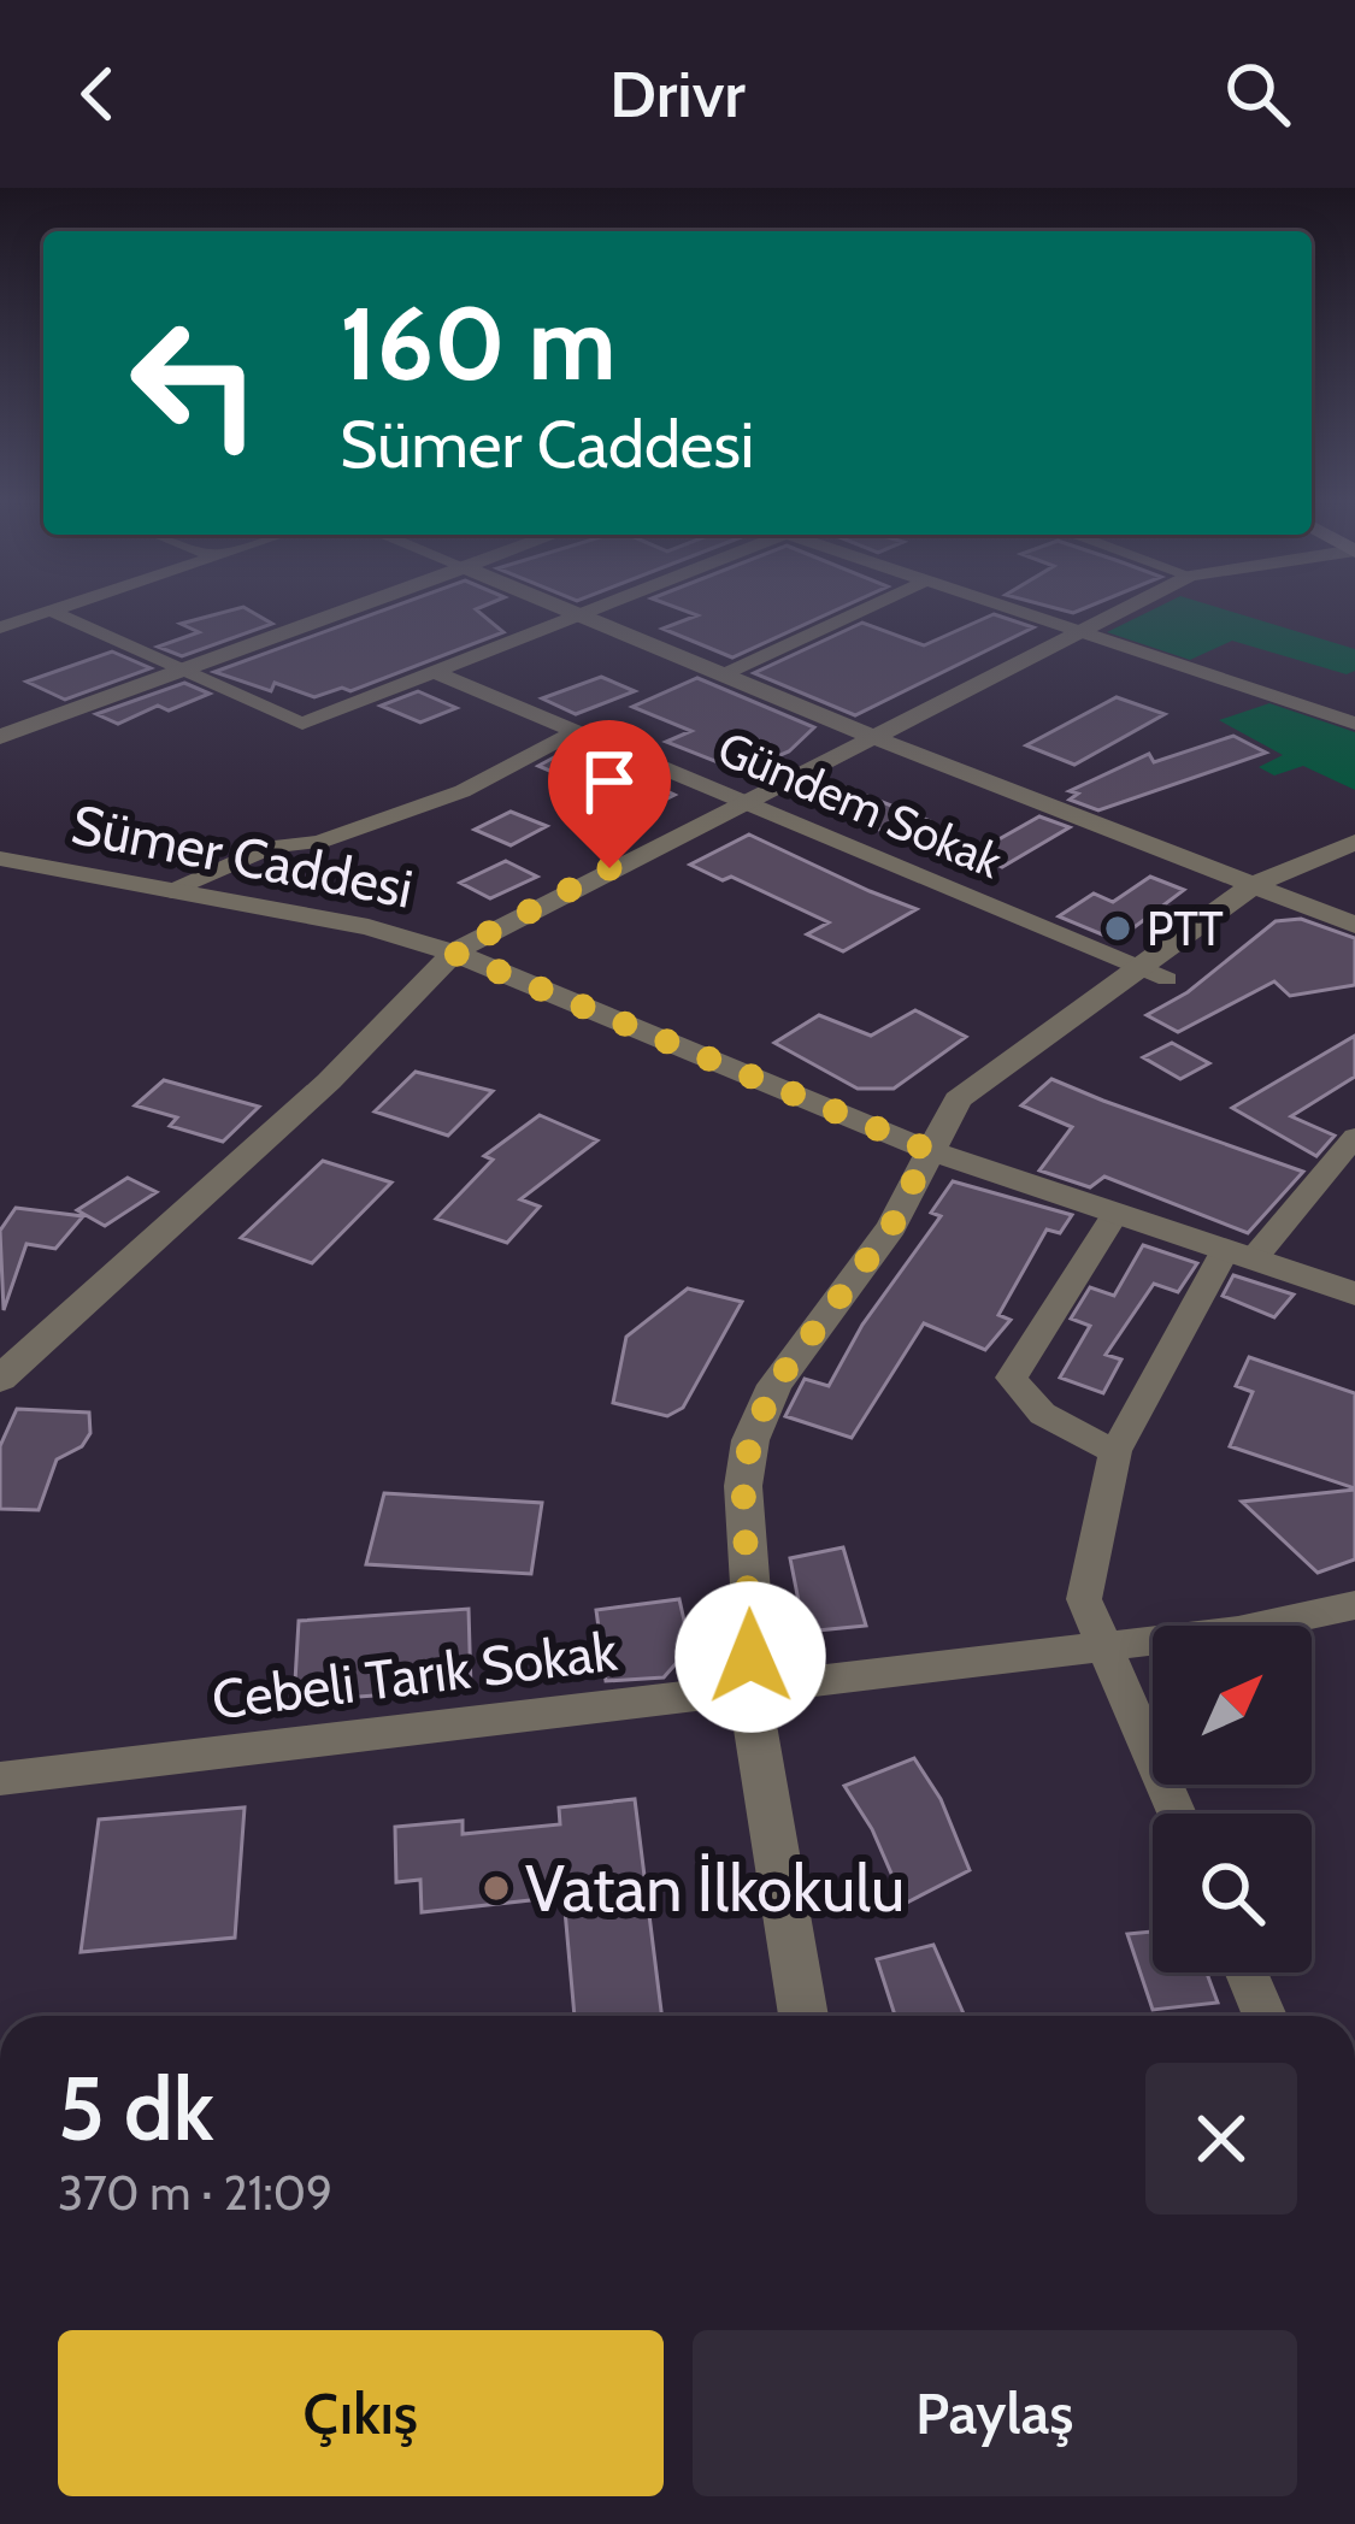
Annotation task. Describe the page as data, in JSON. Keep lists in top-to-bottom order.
{
  "streets": {
    "street": ["Gündem Sokak", "Sümer Caddesi", "Cebeli Tarık Sokak"]
  },
  "places": ["PTT", "Vatan İlkokulu"],
  "north": "top right",
  "page": {
    "header": "Drivr",
    "turn": ["160 m", "Sümer Caddesi"],
    "heading": ["5 dk", "370 m · 21:09"],
    "buttons": ["Çıkış", "Paylaş"]
  }
}
